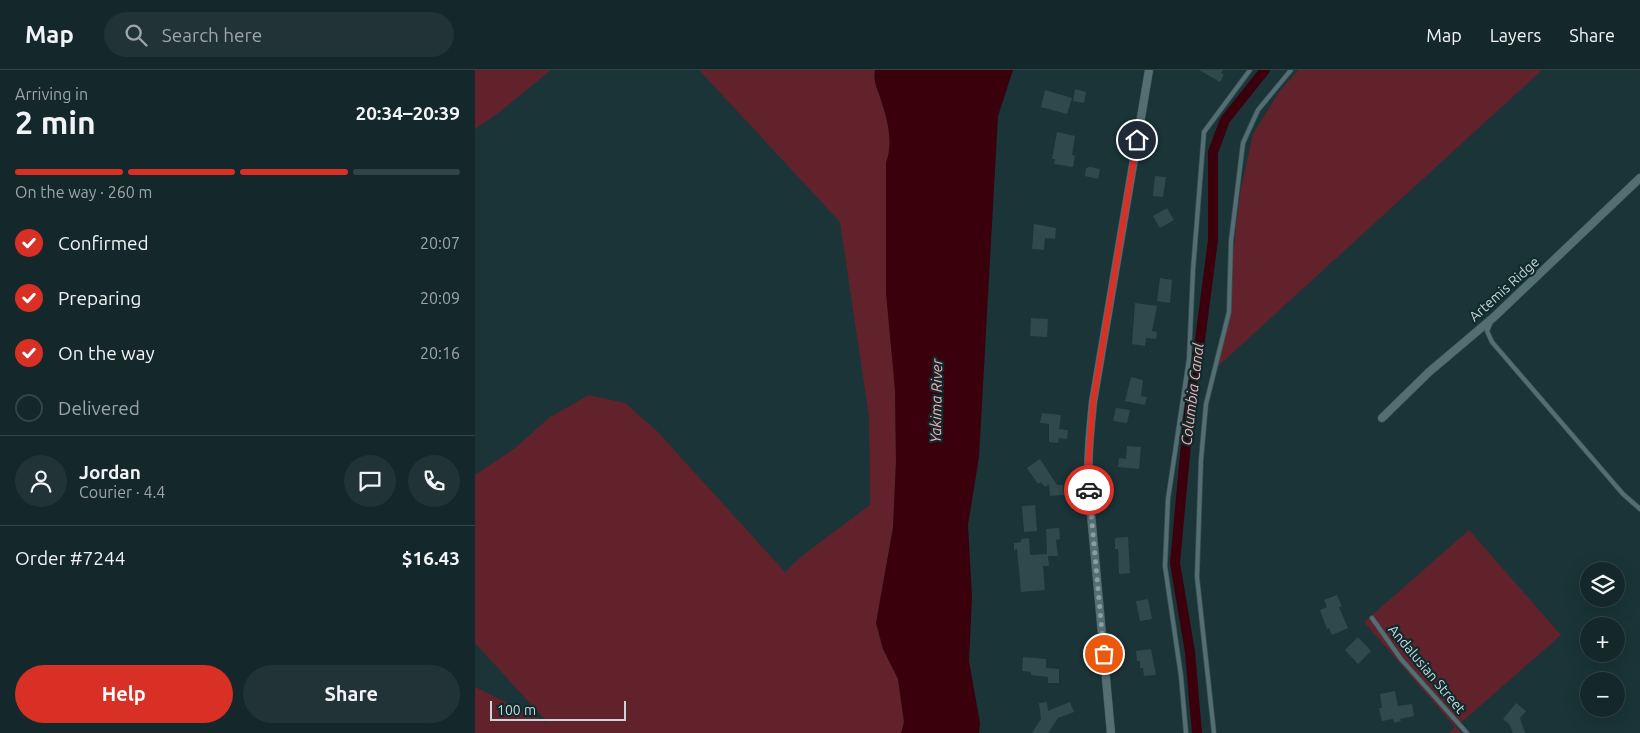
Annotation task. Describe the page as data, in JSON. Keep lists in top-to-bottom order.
{
  "streets": {
    "street": ["Artemis Ridge"],
    "lane": ["Andalusian Street"]
  },
  "water": ["Columbia Canal", "Yakima River"],
  "scale_bar": "100 m",
  "page": {
    "header": "Map",
    "search": "Search here",
    "nav": ["Map", "Layers", "Share"],
    "heading": ["2 min", "Arriving in", "20:34–20:39"],
    "panel": [
      "Jordan",
      "Courier · 4.4",
      "Order #7244",
      "$16.43"
    ],
    "bar": "On the way · 260 m",
    "list": [
      ["Confirmed", "20:07"],
      ["Preparing", "20:09"],
      ["On the way", "20:16"],
      "Delivered"
    ],
    "map_buttons": ["+", "−"],
    "buttons": ["Help", "Share"],
    "scale": "100 m"
  }
}
